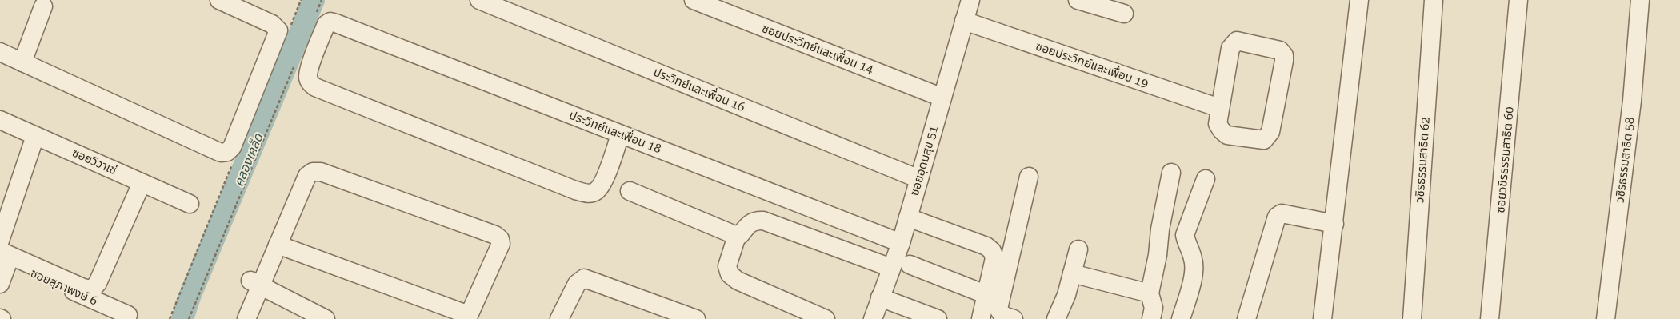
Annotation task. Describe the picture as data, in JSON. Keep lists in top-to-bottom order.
{
  "streets": {
    "street": [
      "ซอยประวิทย์และเพื่อน 14",
      "ซอยประวิทย์และเพื่อน 19",
      "ประวิทย์และเพื่อน 16",
      "ประวิทย์และเพื่อน 18",
      "วชิรธรรมสาธิต 62",
      "ซอยวชิรธรรมสาธิต 60",
      "วชิรธรรมสาธิต 58",
      "ซอยอุดมสุข 51",
      "ซอยวิวาเช่",
      "ซอยสุภาพงษ์ 6"
    ]
  },
  "crossings": [
    ["ซอยประวิทย์และเพื่อน 14", "ซอยอุดมสุข 51"],
    ["ซอยประวิทย์และเพื่อน 19", "ซอยอุดมสุข 51"],
    ["ประวิทย์และเพื่อน 16", "ซอยอุดมสุข 51"],
    ["ประวิทย์และเพื่อน 18", "ซอยอุดมสุข 51"]
  ],
  "water": ["คลองเคล็ด"]
}
